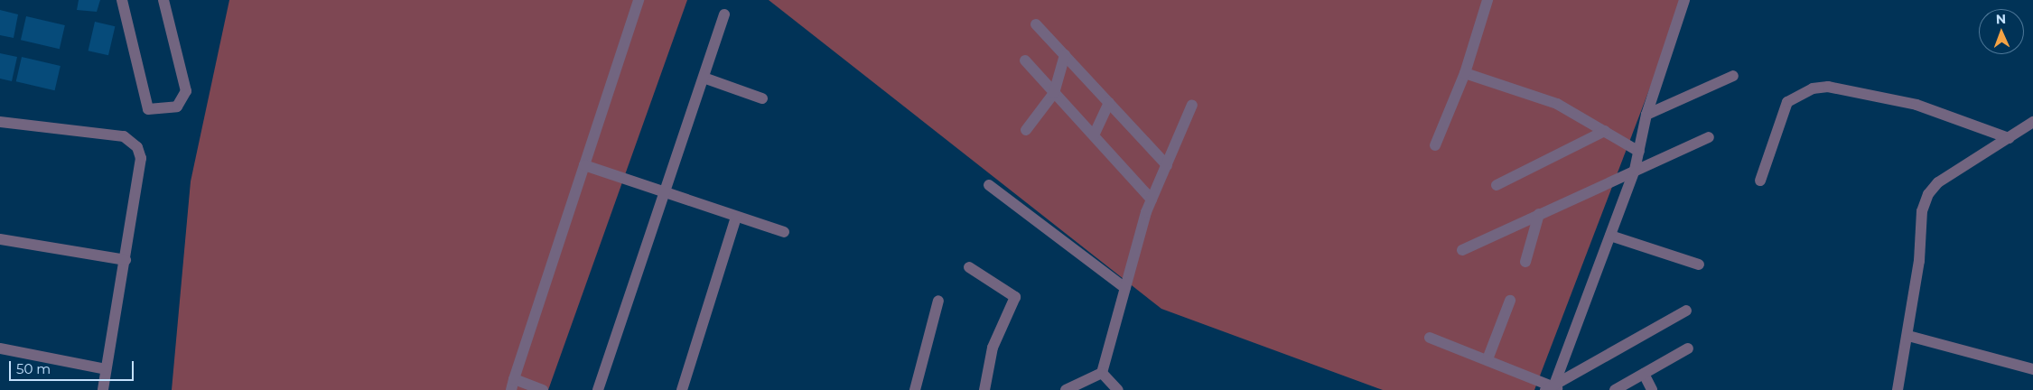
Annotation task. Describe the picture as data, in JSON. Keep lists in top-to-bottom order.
{
  "scale_bar": "50 m",
  "north": "top"
}
